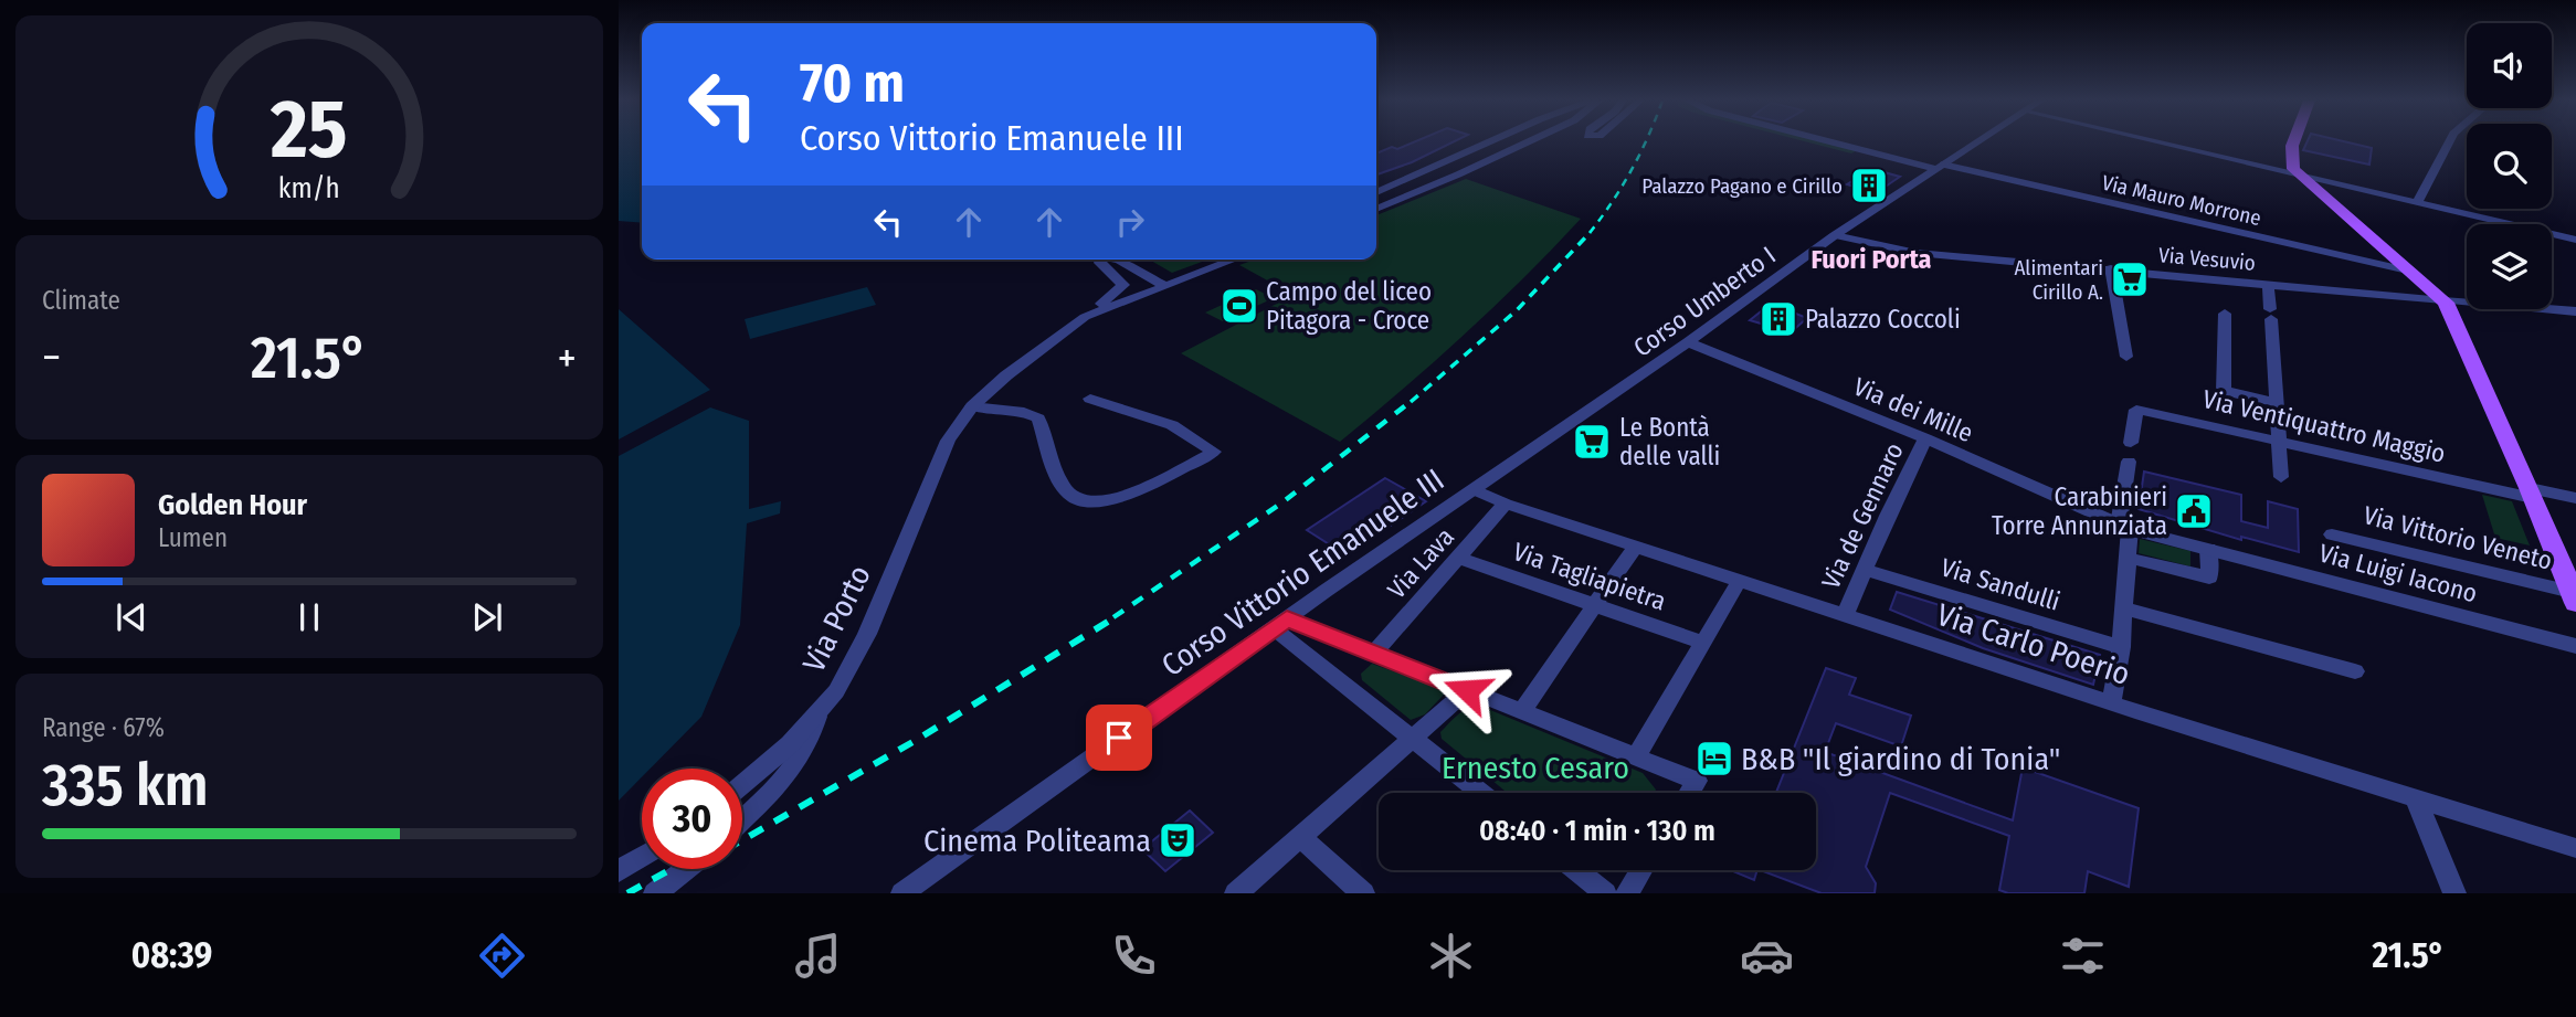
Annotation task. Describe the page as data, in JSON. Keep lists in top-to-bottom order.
{
  "streets": {
    "main road": ["Via Vittorio Veneto"],
    "street": [
      "Via Mauro Morrone",
      "Via Vesuvio",
      "Corso Umberto I",
      "Via dei Mille",
      "Via Ventiquattro Maggio",
      "Via de Gennaro",
      "Via Lava",
      "Corso Vittorio Emanuele III",
      "Via Luigi Iacono",
      "Via Tagliapietra",
      "Via Sandulli",
      "Via Porto",
      "Via Carlo Poerio"
    ]
  },
  "crossings": [
    ["Via Mauro Morrone", "Corso Umberto I"],
    ["Via Vesuvio", "Corso Umberto I"],
    ["Via Vesuvio", "Via Vittorio Veneto"],
    ["Corso Umberto I", "Via dei Mille"],
    ["Corso Umberto I", "Corso Vittorio Emanuele III"],
    ["Corso Umberto I", "Via Carlo Poerio"],
    ["Via dei Mille", "Via de Gennaro"],
    ["Via dei Mille", "Via Luigi Iacono"],
    ["Via Ventiquattro Maggio", "Via Vittorio Veneto"],
    ["Via de Gennaro", "Via Sandulli"],
    ["Via de Gennaro", "Via Carlo Poerio"],
    ["Via Lava", "Via Tagliapietra"],
    ["Via Lava", "Via Carlo Poerio"],
    ["Corso Vittorio Emanuele III", "Via Carlo Poerio"]
  ],
  "districts": ["Fuori Porta"],
  "parks": ["Ernesto Cesaro"],
  "places": {
    "building": ["Palazzo Pagano e Cirillo", "Palazzo Coccoli"],
    "supermarket": ["Alimentari Cirillo A.", "Le Bontà delle valli"],
    "sports": ["Campo del liceo Pitagora - Croce"],
    "public building": ["Carabinieri Torre Annunziata"],
    "hotel": ["B&B \"Il giardino di Tonia\""],
    "theatre": ["Cinema Politeama"]
  },
  "page": {
    "turn": ["70 m", "Corso Vittorio Emanuele III"],
    "tile": [
      "Climate",
      ["Range · 67%", "335 km"]
    ],
    "heat": ["−", "21.5°", "+"],
    "song": ["Golden Hour", "Lumen"],
    "limit": "30",
    "trip": "08:40 · 1 min · 130 m",
    "tabs": ["08:39", "21.5°"],
    "gauge": ["25", "km/h"]
  }
}
